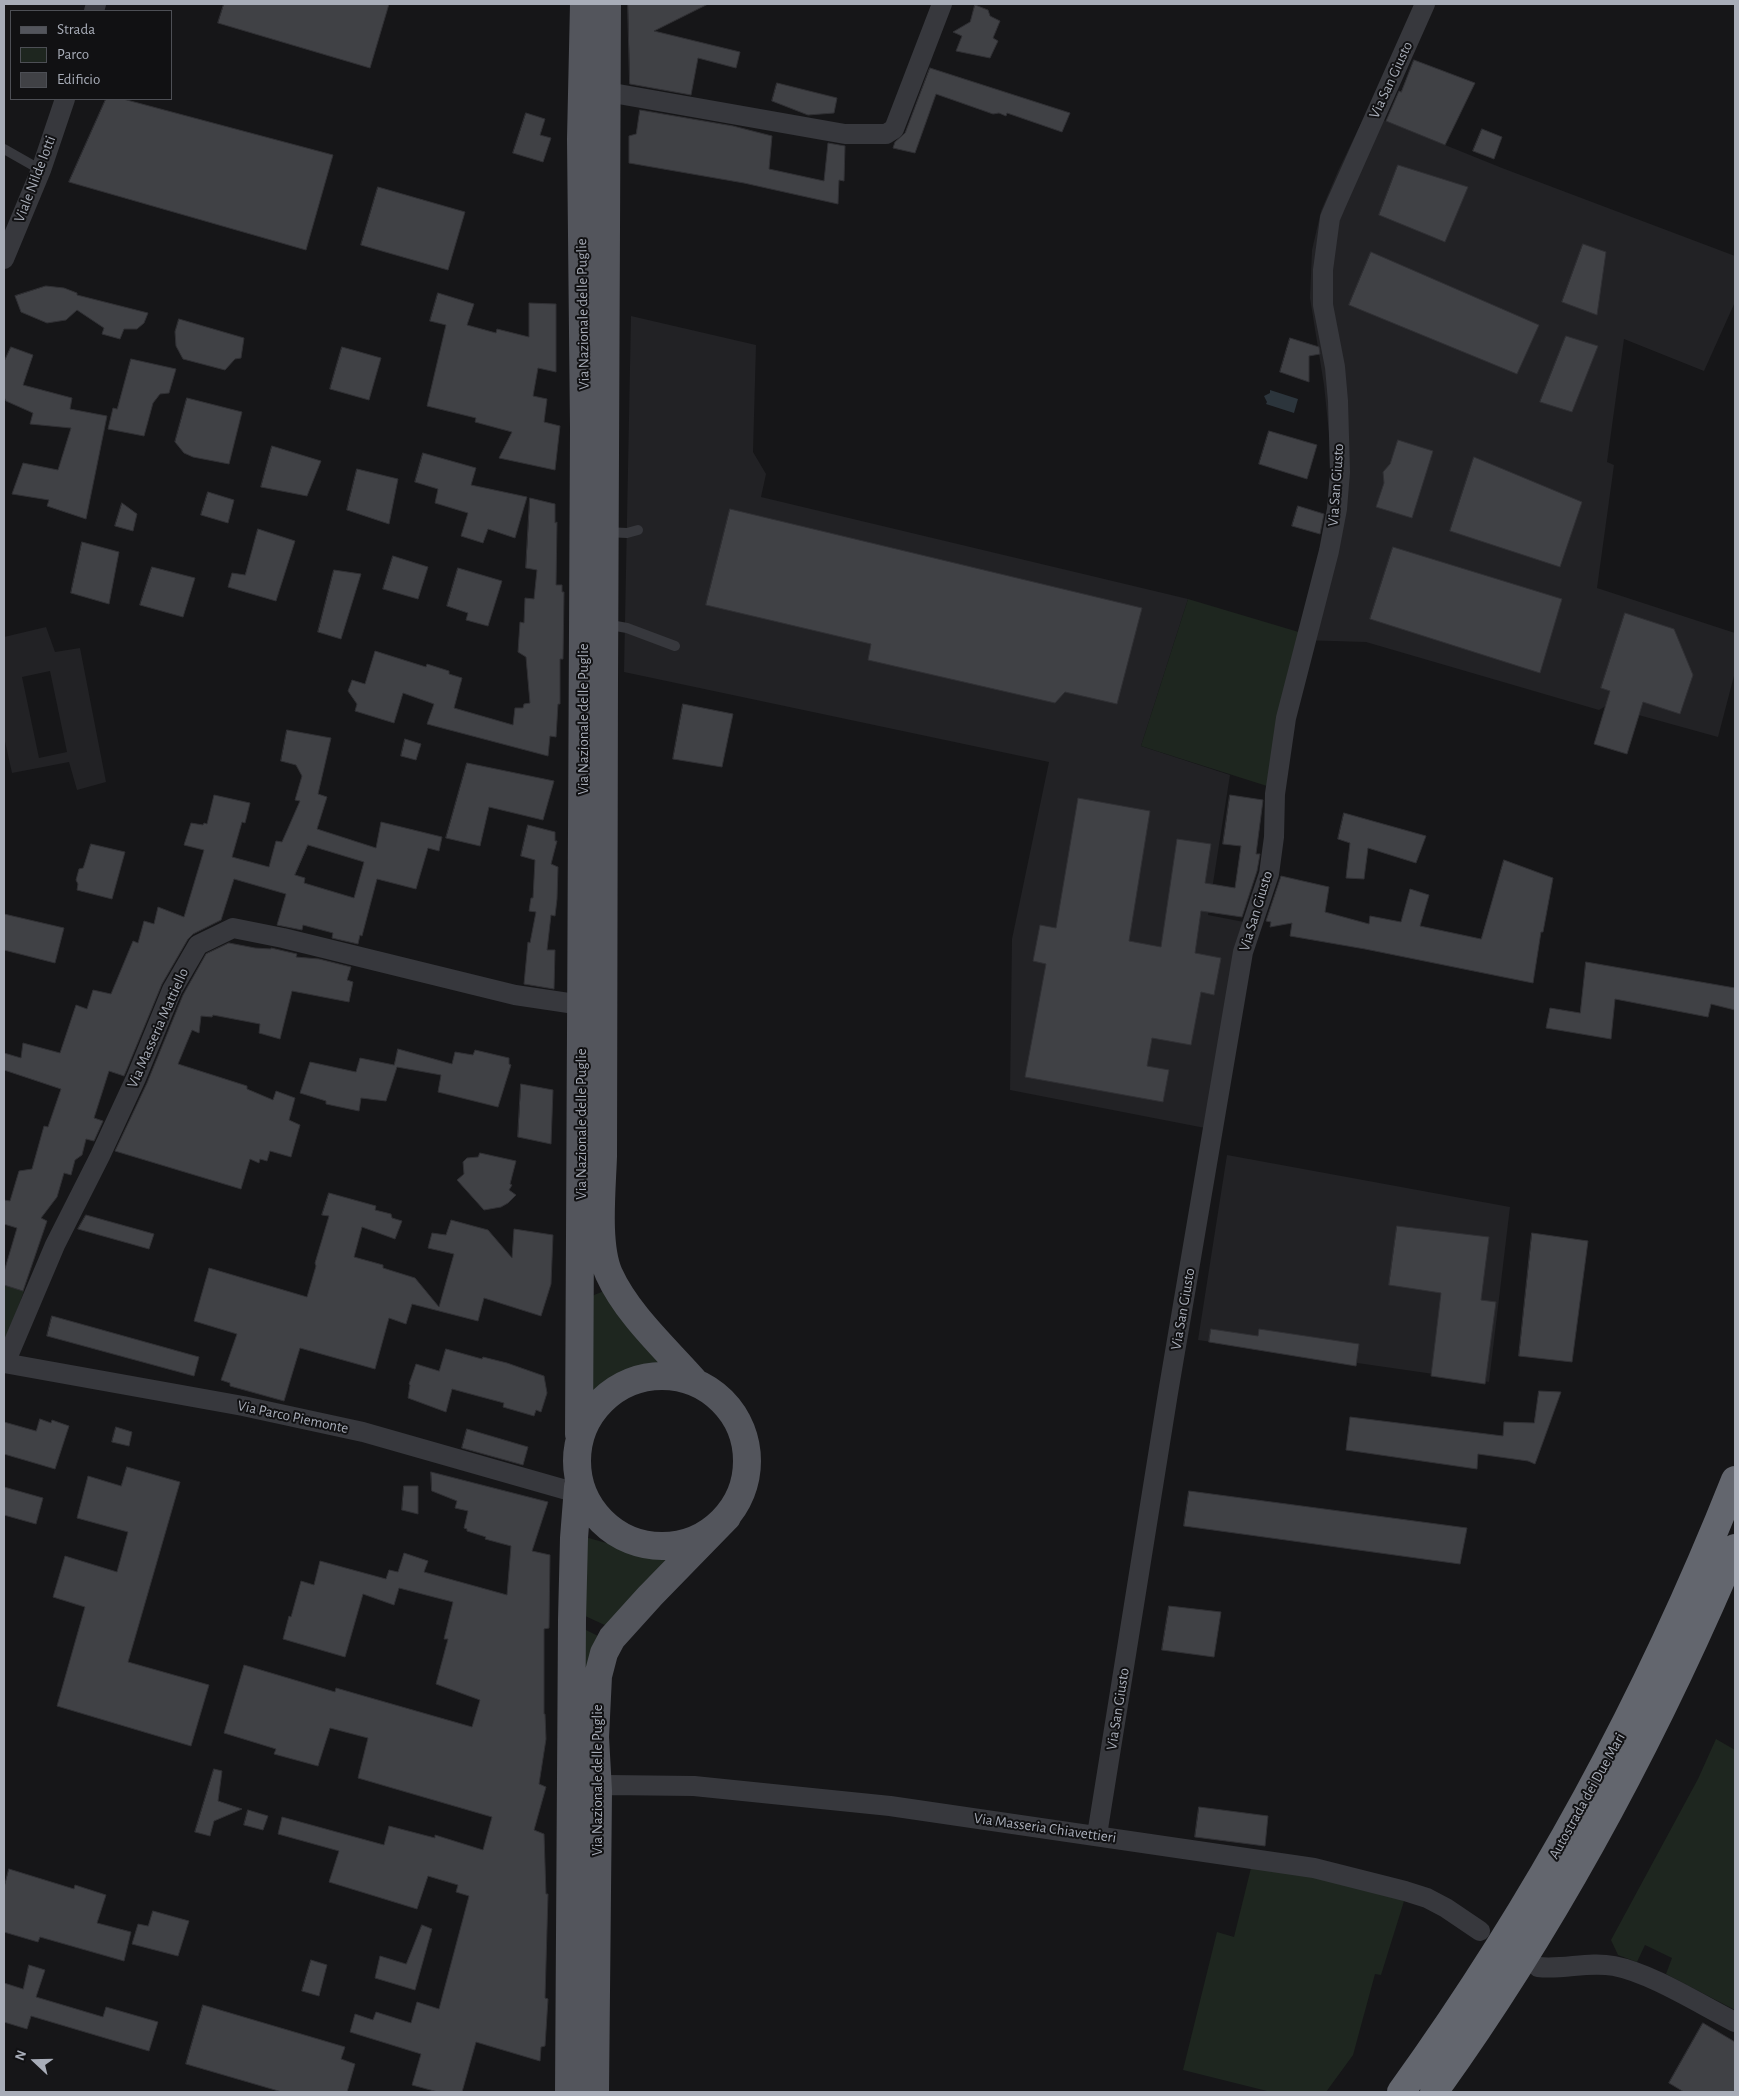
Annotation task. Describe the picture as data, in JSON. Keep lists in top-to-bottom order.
{
  "streets": {
    "highway": ["Autostrada dei Due Mari"],
    "main road": ["Via Nazionale delle Puglie"],
    "street": [
      "Via San Giusto",
      "Viale Nilde Iotti",
      "Via Masseria Mattiello",
      "Via Parco Piemonte",
      "Via Masseria Chiavettieri"
    ]
  },
  "crossings": [
    ["Via San Giusto", "Via Masseria Chiavettieri"],
    ["Via Nazionale delle Puglie", "Via Masseria Mattiello"],
    ["Via Nazionale delle Puglie", "Via Parco Piemonte"],
    ["Via Nazionale delle Puglie", "Via Masseria Chiavettieri"],
    ["Via Masseria Mattiello", "Via Parco Piemonte"]
  ],
  "legend": ["Strada", "Parco", "Edificio"],
  "north": "left"
}
